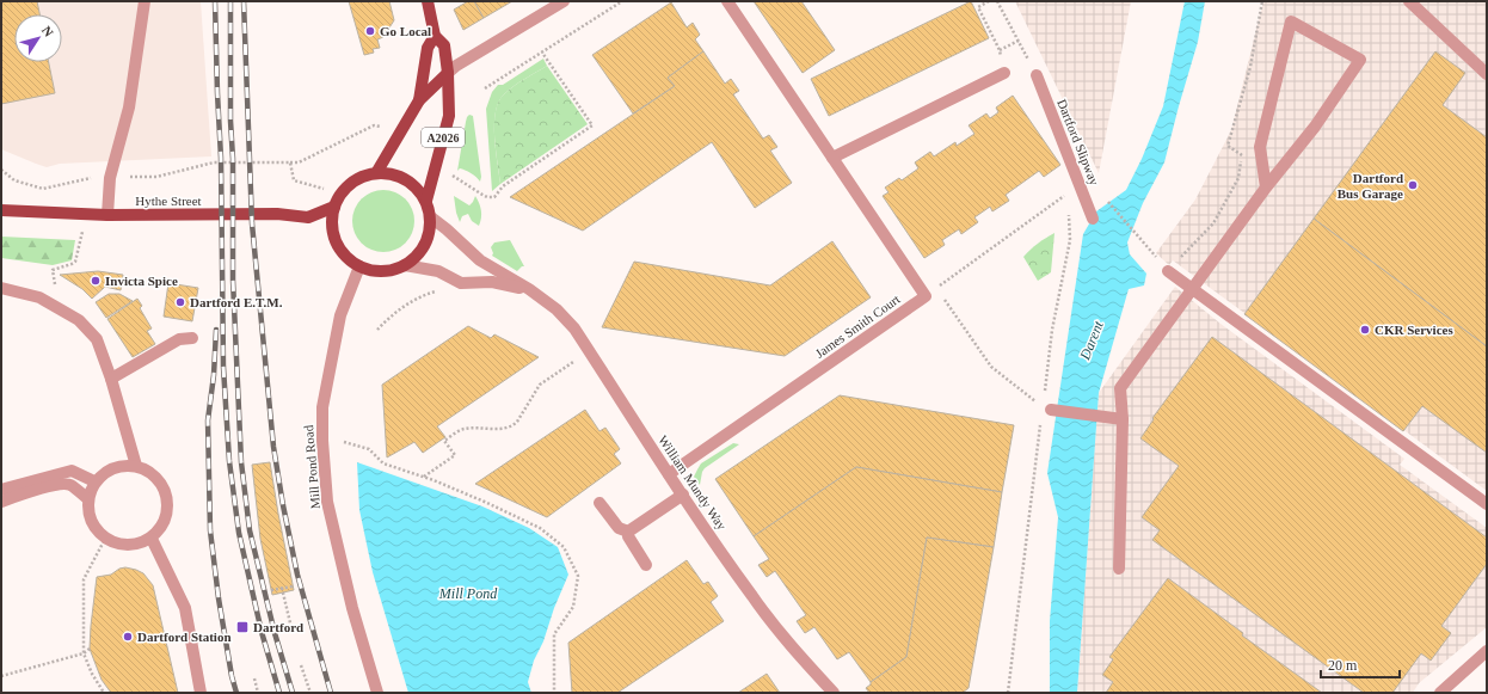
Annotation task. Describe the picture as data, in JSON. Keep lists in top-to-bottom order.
{
  "streets": {
    "main road": ["A2026", "Hythe Street"],
    "street": [
      "Dartford Slipway",
      "James Smith Court",
      "Mill Pond Road",
      "William Mundy Way"
    ]
  },
  "crossings": [
    ["A2026", "Hythe Street"],
    ["A2026", "Mill Pond Road"],
    ["A2026", "William Mundy Way"],
    ["Hythe Street", "Mill Pond Road"],
    ["Hythe Street", "William Mundy Way"],
    ["James Smith Court", "William Mundy Way"],
    ["Mill Pond Road", "William Mundy Way"]
  ],
  "water": ["Darent", "Mill Pond"],
  "places": {
    "other": [
      "Go Local",
      "Dartford Bus Garage",
      "Invicta Spice",
      "Dartford E.T.M.",
      "CKR Services",
      "Dartford Station"
    ],
    "transit": ["Dartford"]
  },
  "scale_bar": "20 m",
  "north": "top right"
}
